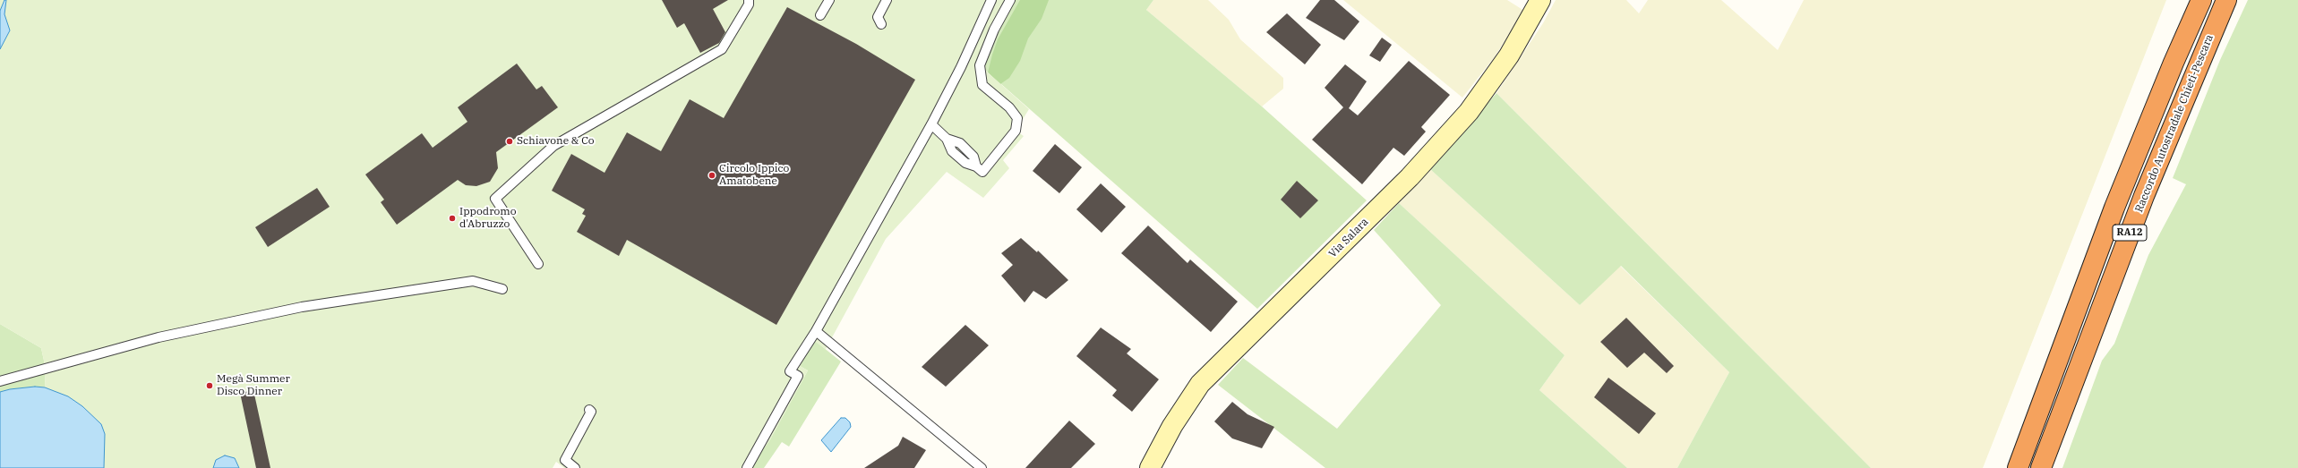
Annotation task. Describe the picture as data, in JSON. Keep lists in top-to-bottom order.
{
  "streets": {
    "highway": ["Raccordo Autostradale Chieti-Pescara", "RA12"],
    "street": ["Via Salara"]
  },
  "places": [
    "Schiavone & Co",
    "Circolo Ippico Amatobene",
    "Ippodromo d'Abruzzo",
    "Megà Summer Disco Dinner"
  ]
}
